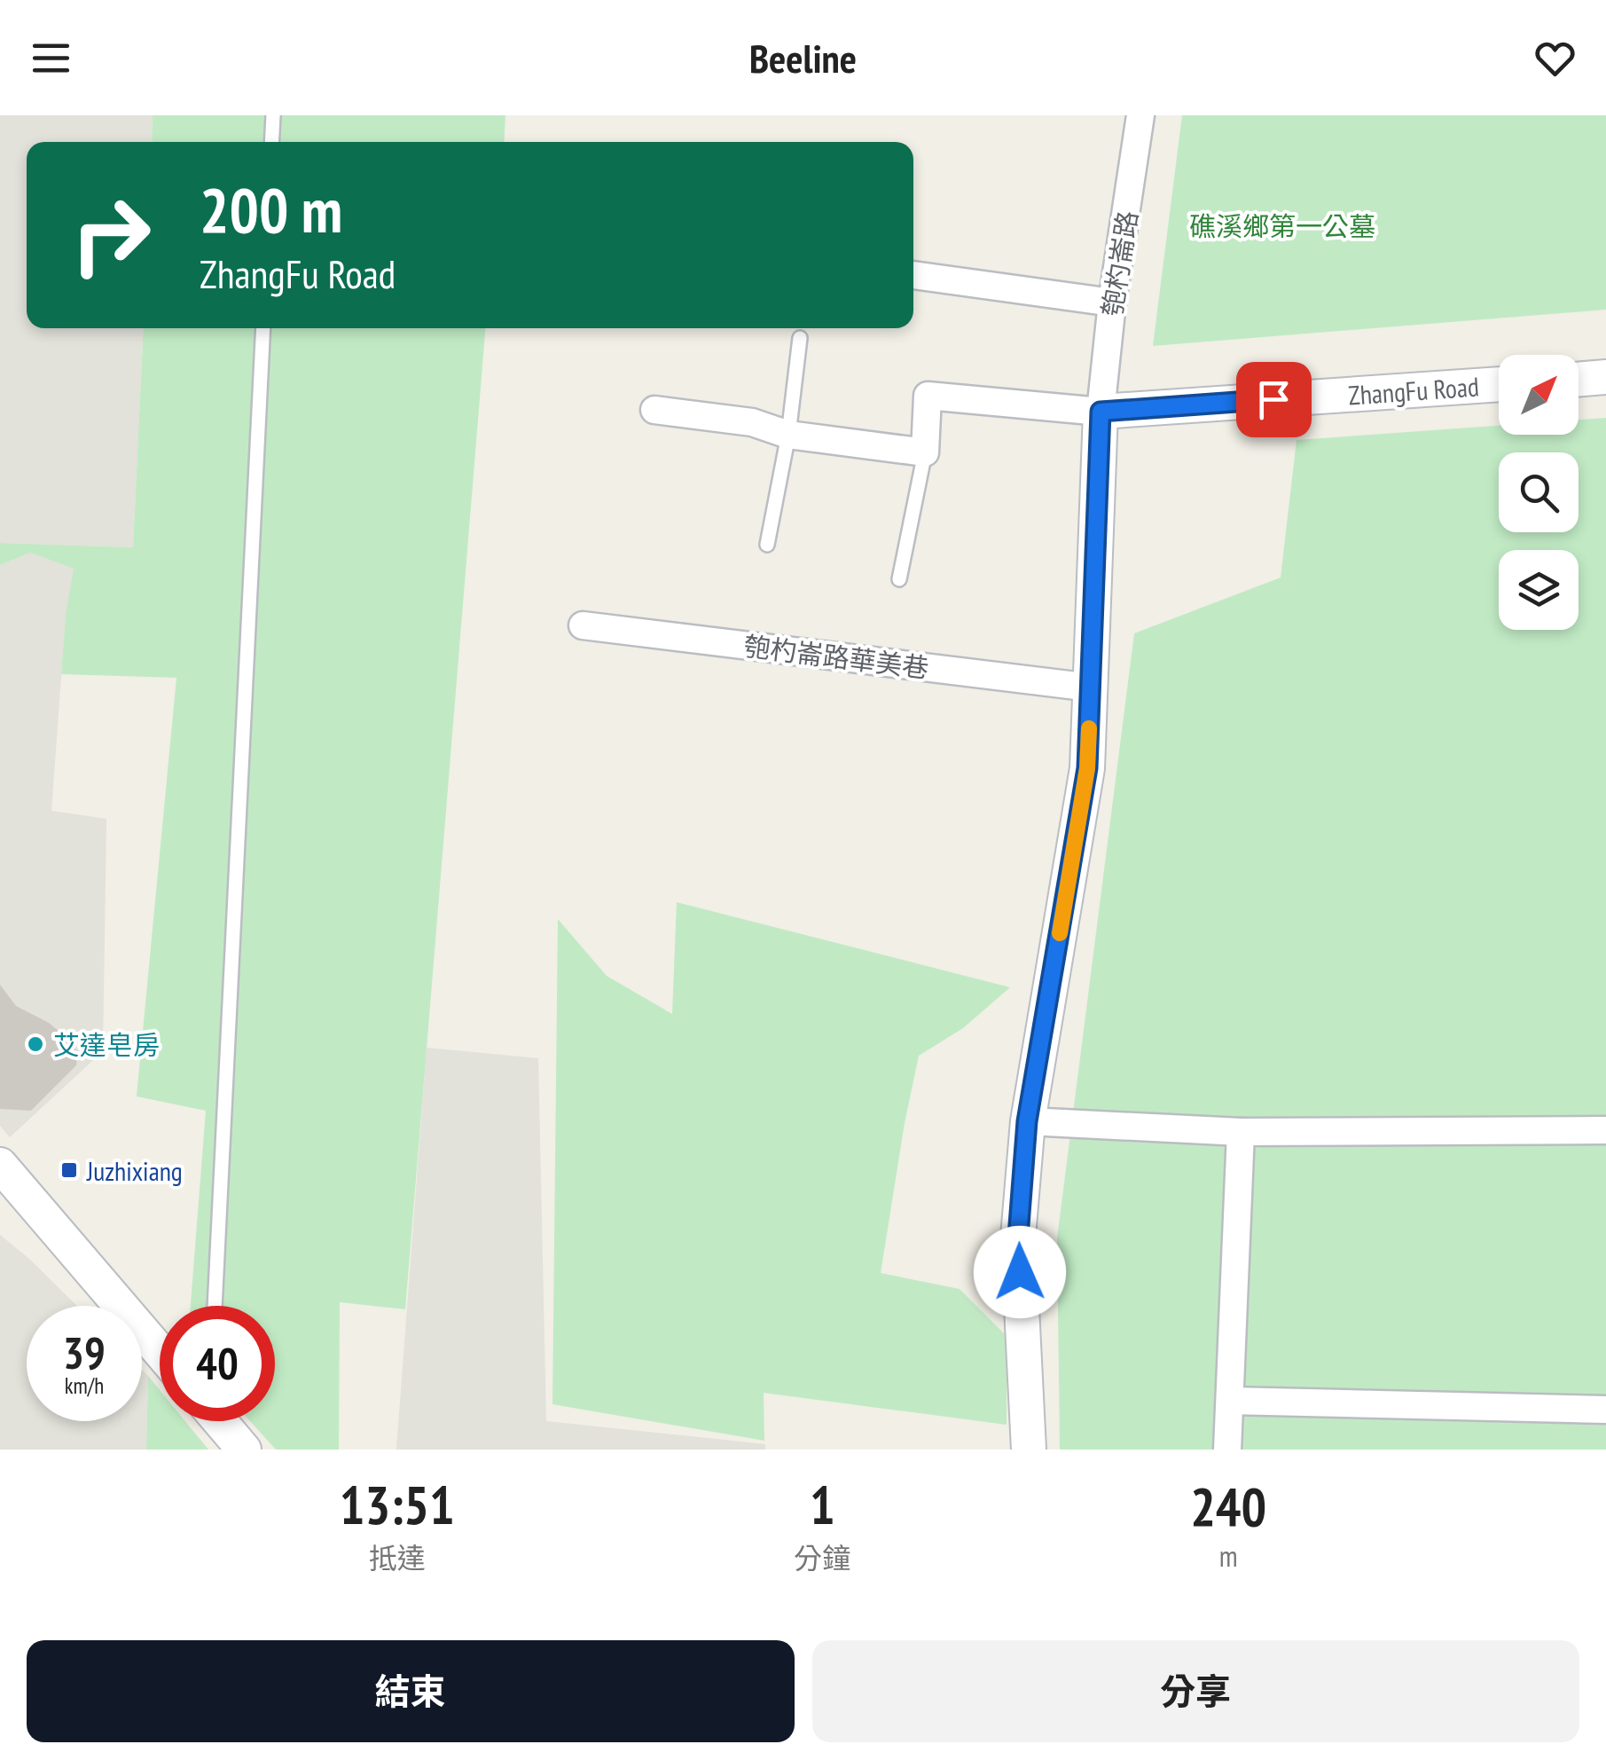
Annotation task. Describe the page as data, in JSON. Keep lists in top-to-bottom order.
{
  "streets": {
    "street": ["匏杓崙路", "ZhangFu Road", "匏杓崙路華美巷"]
  },
  "crossings": [
    ["匏杓崙路", "ZhangFu Road"]
  ],
  "parks": ["礁溪鄉第一公墓"],
  "places": {
    "other": ["艾達皂房"],
    "transit": ["Juzhixiang"]
  },
  "north": "top right",
  "page": {
    "header": "Beeline",
    "turn": ["200 m", "ZhangFu Road"],
    "speed": "39 km/h",
    "limit": "40",
    "eta": [
      "13:51",
      "抵達",
      "1",
      "分鐘",
      "240",
      "m"
    ],
    "buttons": ["結束", "分享"]
  }
}
